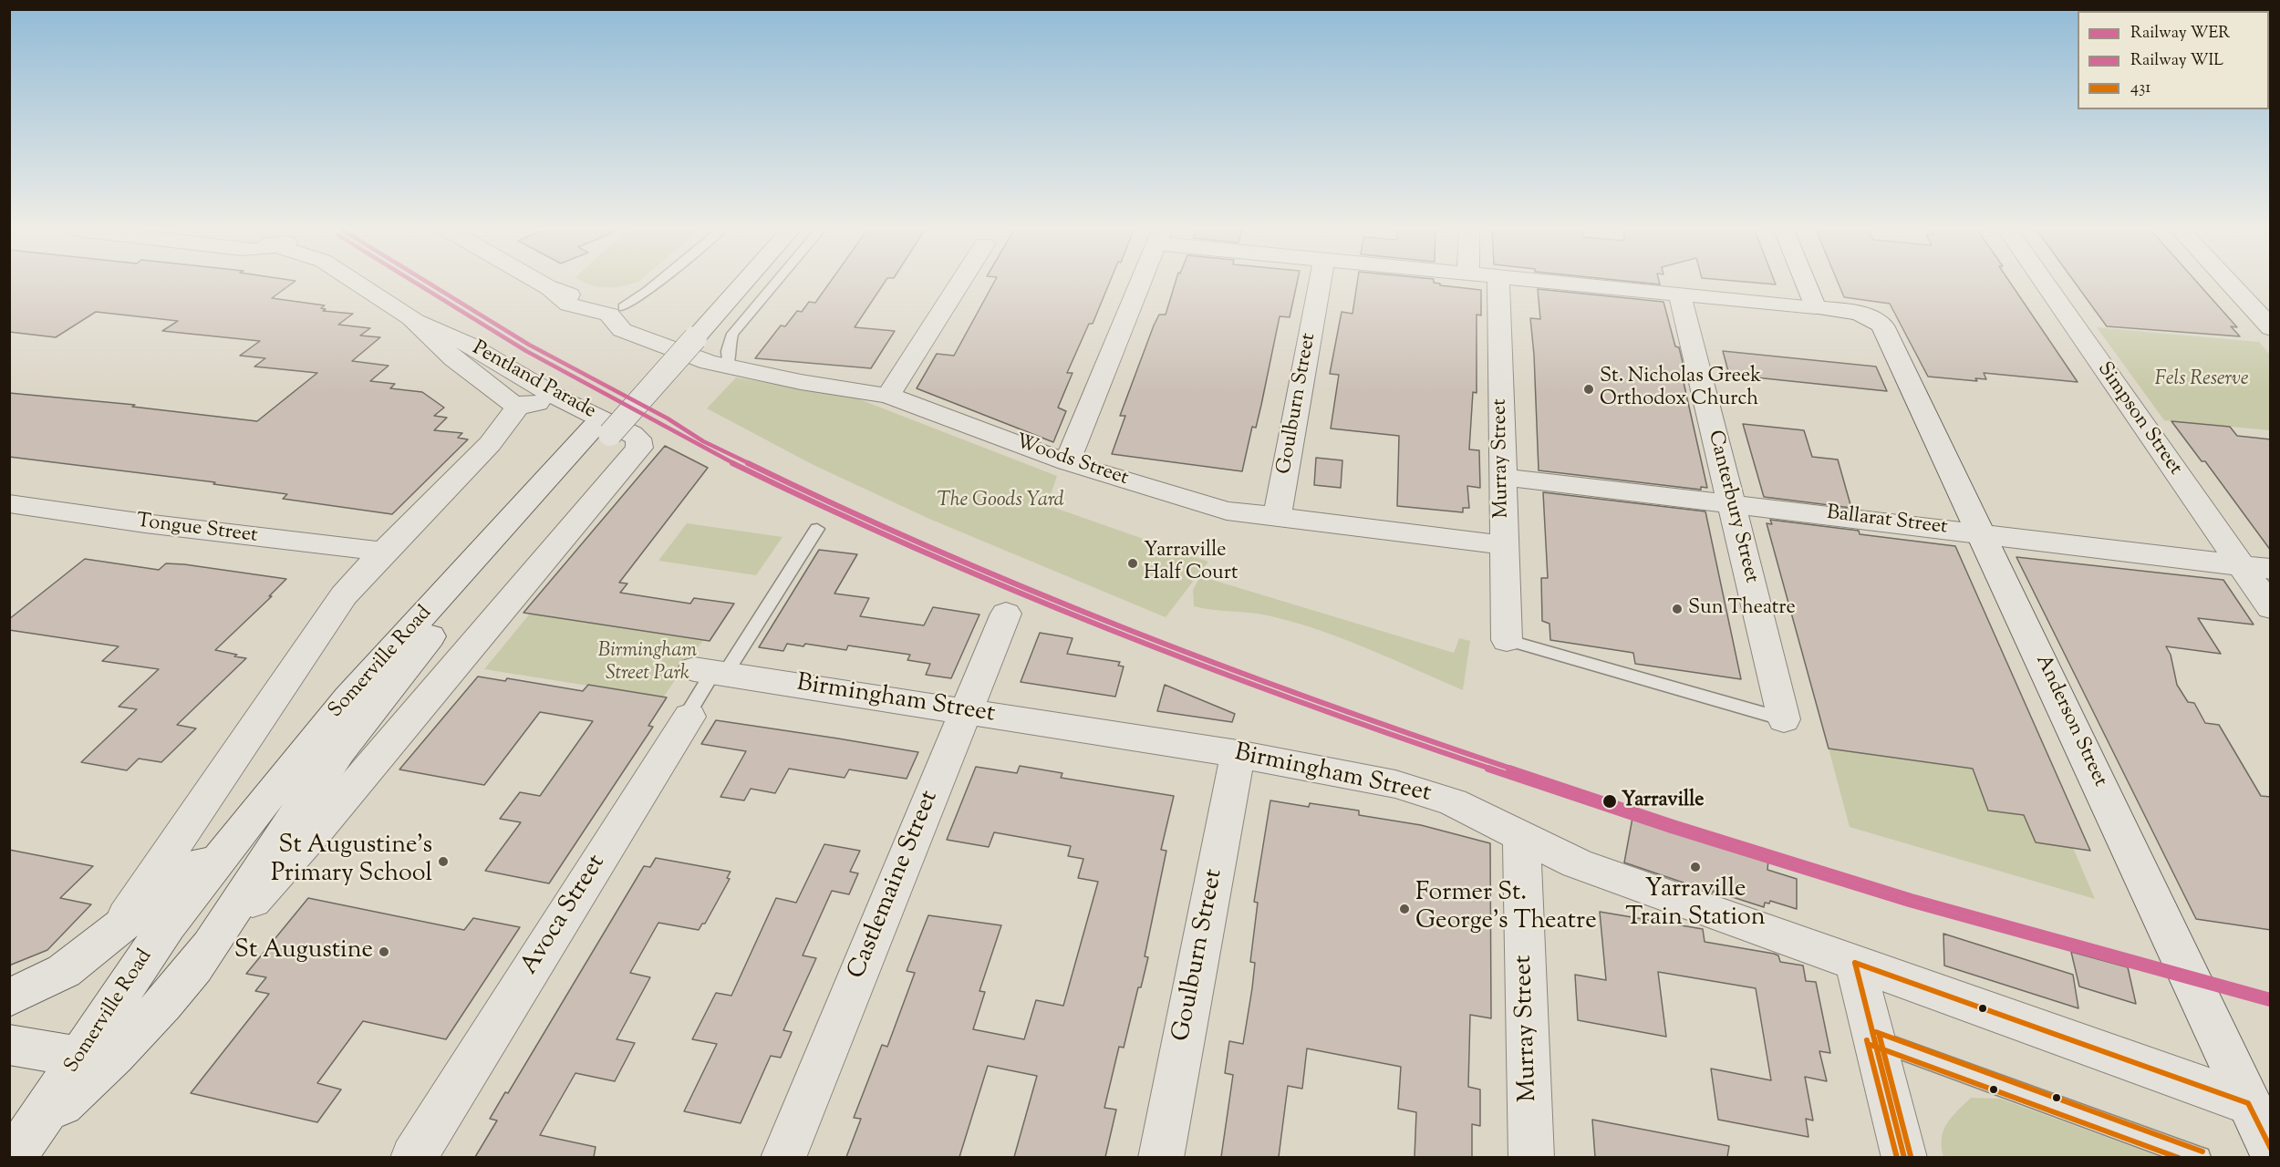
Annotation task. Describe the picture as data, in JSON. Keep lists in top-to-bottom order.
{
  "streets": {
    "street": [
      "Pentland Parade",
      "Goulburn Street",
      "Simpson Street",
      "Murray Street",
      "Woods Street",
      "Canterbury Street",
      "Ballarat Street",
      "Tongue Street",
      "Somerville Road",
      "Birmingham Street",
      "Anderson Street",
      "Castlemaine Street",
      "Avoca Street"
    ]
  },
  "crossings": [
    ["Pentland Parade", "Somerville Road"],
    ["Goulburn Street", "Woods Street"],
    ["Goulburn Street", "Birmingham Street"],
    ["Simpson Street", "Ballarat Street"],
    ["Murray Street", "Woods Street"],
    ["Murray Street", "Ballarat Street"],
    ["Murray Street", "Birmingham Street"],
    ["Canterbury Street", "Ballarat Street"],
    ["Canterbury Street", "Anderson Street"],
    ["Ballarat Street", "Anderson Street"],
    ["Tongue Street", "Somerville Road"],
    ["Birmingham Street", "Anderson Street"],
    ["Birmingham Street", "Castlemaine Street"],
    ["Birmingham Street", "Avoca Street"]
  ],
  "parks": ["Fels Reserve", "The Goods Yard", "Birmingham Street Park"],
  "places": [
    "St. Nicholas Greek Orthodox Church",
    "Yarraville Half Court",
    "Sun Theatre",
    "Yarraville",
    "St Augustine's Primary School",
    "Yarraville Train Station",
    "Former St. George's Theatre",
    "St Augustine"
  ],
  "lines": ["rail line WER", "rail line WIL", "transit line 431"],
  "legend": ["Railway WER", "Railway WIL", "431"]
}
